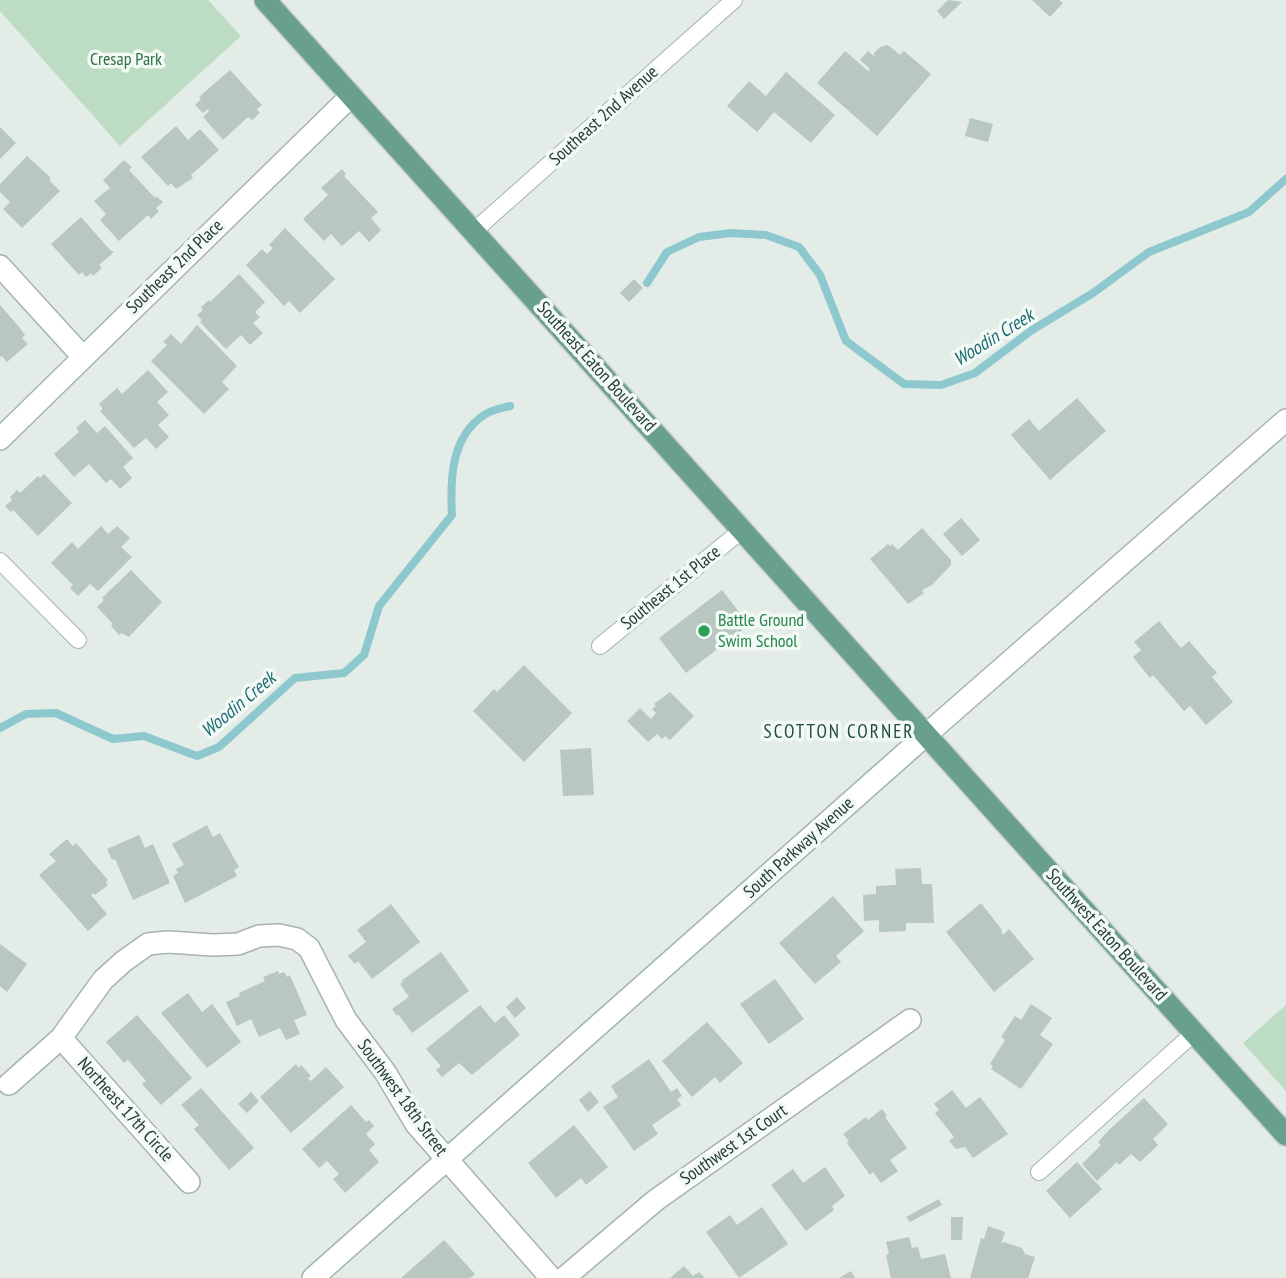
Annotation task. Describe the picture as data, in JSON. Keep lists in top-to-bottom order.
{
  "streets": {
    "main road": ["Southeast Eaton Boulevard", "Southwest Eaton Boulevard"],
    "street": [
      "Southeast 2nd Place",
      "South Parkway Avenue",
      "Southwest 18th Street",
      "Northeast 17th Circle",
      "Southwest 1st Court"
    ],
    "lane": ["Southeast 2nd Avenue", "Southeast 1st Place"]
  },
  "crossings": [
    ["Southeast 2nd Avenue", "Southeast Eaton Boulevard"],
    ["Southeast 2nd Place", "Southeast Eaton Boulevard"],
    ["Southeast Eaton Boulevard", "Southeast 1st Place"],
    ["Southeast Eaton Boulevard", "South Parkway Avenue"],
    ["Southeast Eaton Boulevard", "Southwest Eaton Boulevard"],
    ["South Parkway Avenue", "Southwest Eaton Boulevard"],
    ["South Parkway Avenue", "Southwest 18th Street"],
    ["Southwest 18th Street", "Northeast 17th Circle"]
  ],
  "districts": ["SCOTTON CORNER"],
  "water": ["Woodin Creek"],
  "parks": ["Cresap Park"],
  "places": ["Battle Ground Swim School"]
}
